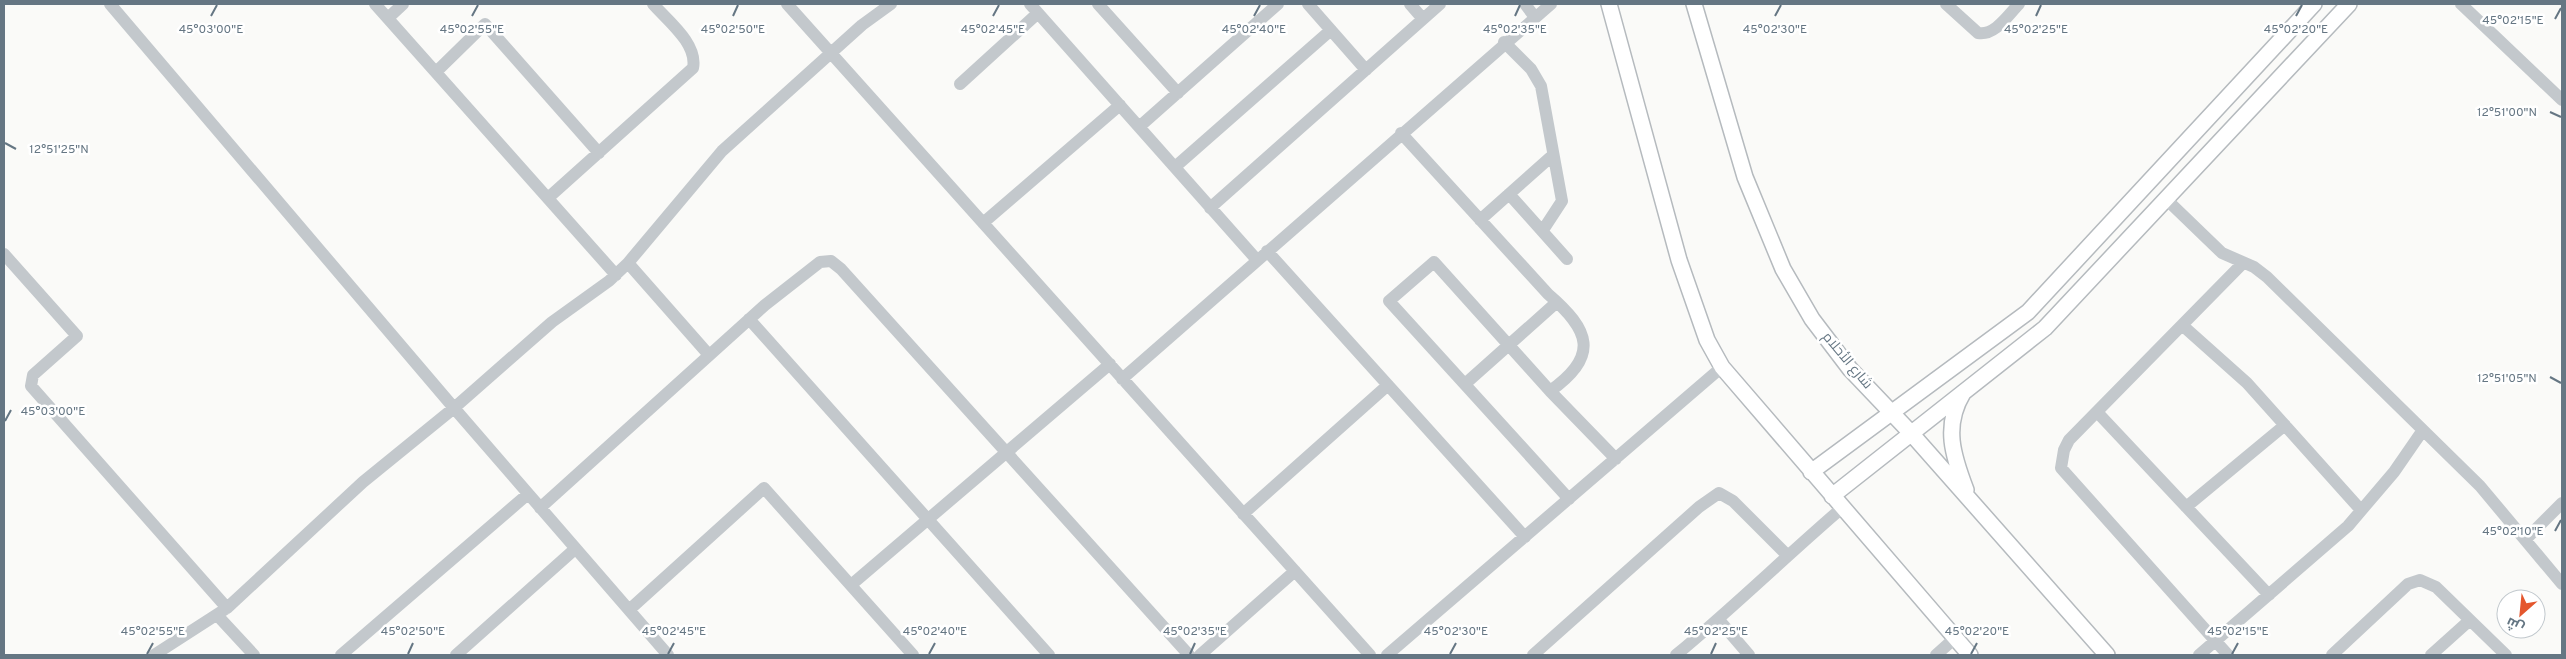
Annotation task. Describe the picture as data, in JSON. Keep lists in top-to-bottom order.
{
  "streets": {
    "main road": ["شارع الأحلام"]
  },
  "north": "bottom left",
  "coordinates": [
    "45°02'15\"E",
    "45°03'00\"E",
    "45°02'55\"E",
    "45°02'50\"E",
    "45°02'45\"E",
    "45°02'40\"E",
    "45°02'35\"E",
    "45°02'30\"E",
    "45°02'25\"E",
    "45°02'20\"E",
    "12°51'00\"N",
    "12°51'25\"N",
    "12°51'05\"N",
    "45°02'10\"E"
  ]
}
